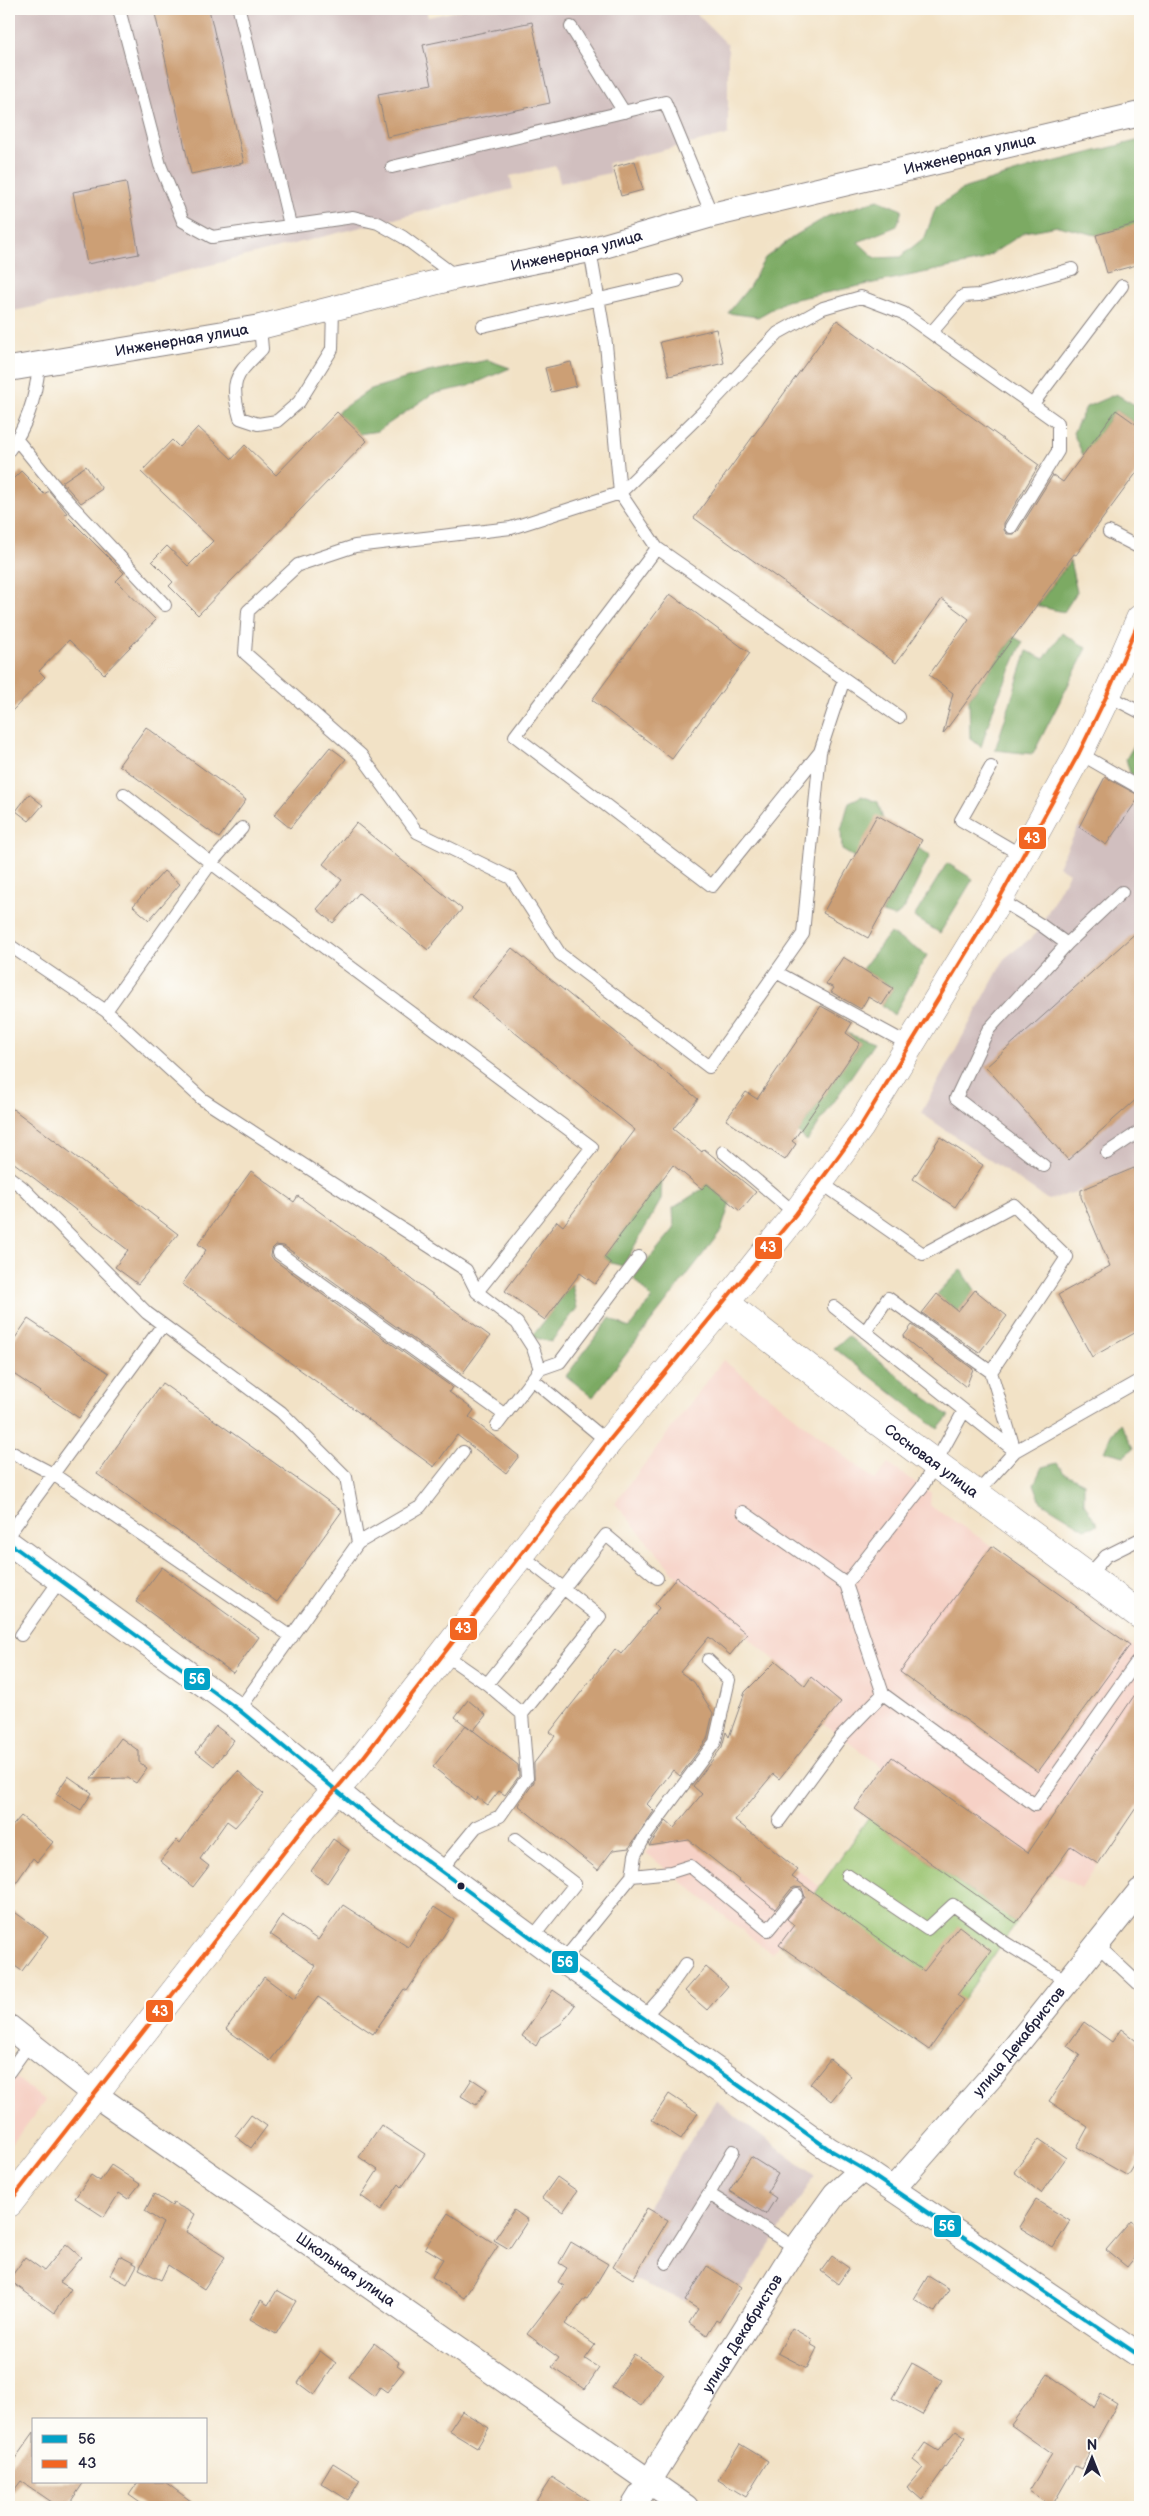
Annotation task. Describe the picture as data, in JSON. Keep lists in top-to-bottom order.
{
  "streets": {
    "main road": ["Сосновая улица"],
    "street": ["Инженерная улица", "улица Декабристов", "Школьная улица"]
  },
  "crossings": [
    ["улица Декабристов", "Школьная улица"]
  ],
  "lines": ["transit line 43", "transit line 56"],
  "legend": ["56", "43"],
  "north": "top"
}
